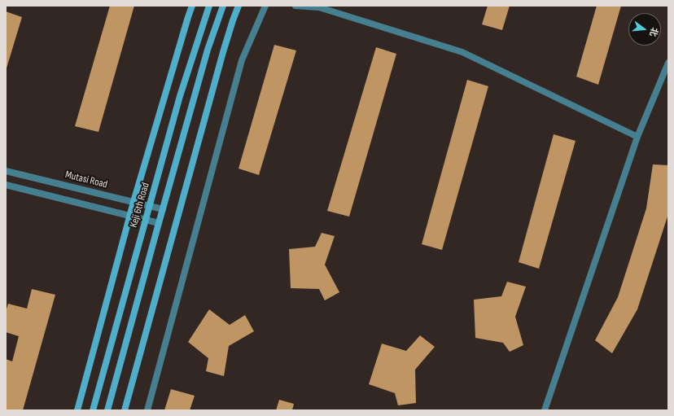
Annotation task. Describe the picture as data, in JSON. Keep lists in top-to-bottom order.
{
  "streets": {
    "main road": ["Keji 6th Road"],
    "street": ["Mutasi Road"]
  },
  "crossings": [
    ["Mutasi Road", "Keji 6th Road"]
  ],
  "north": "right"
}
